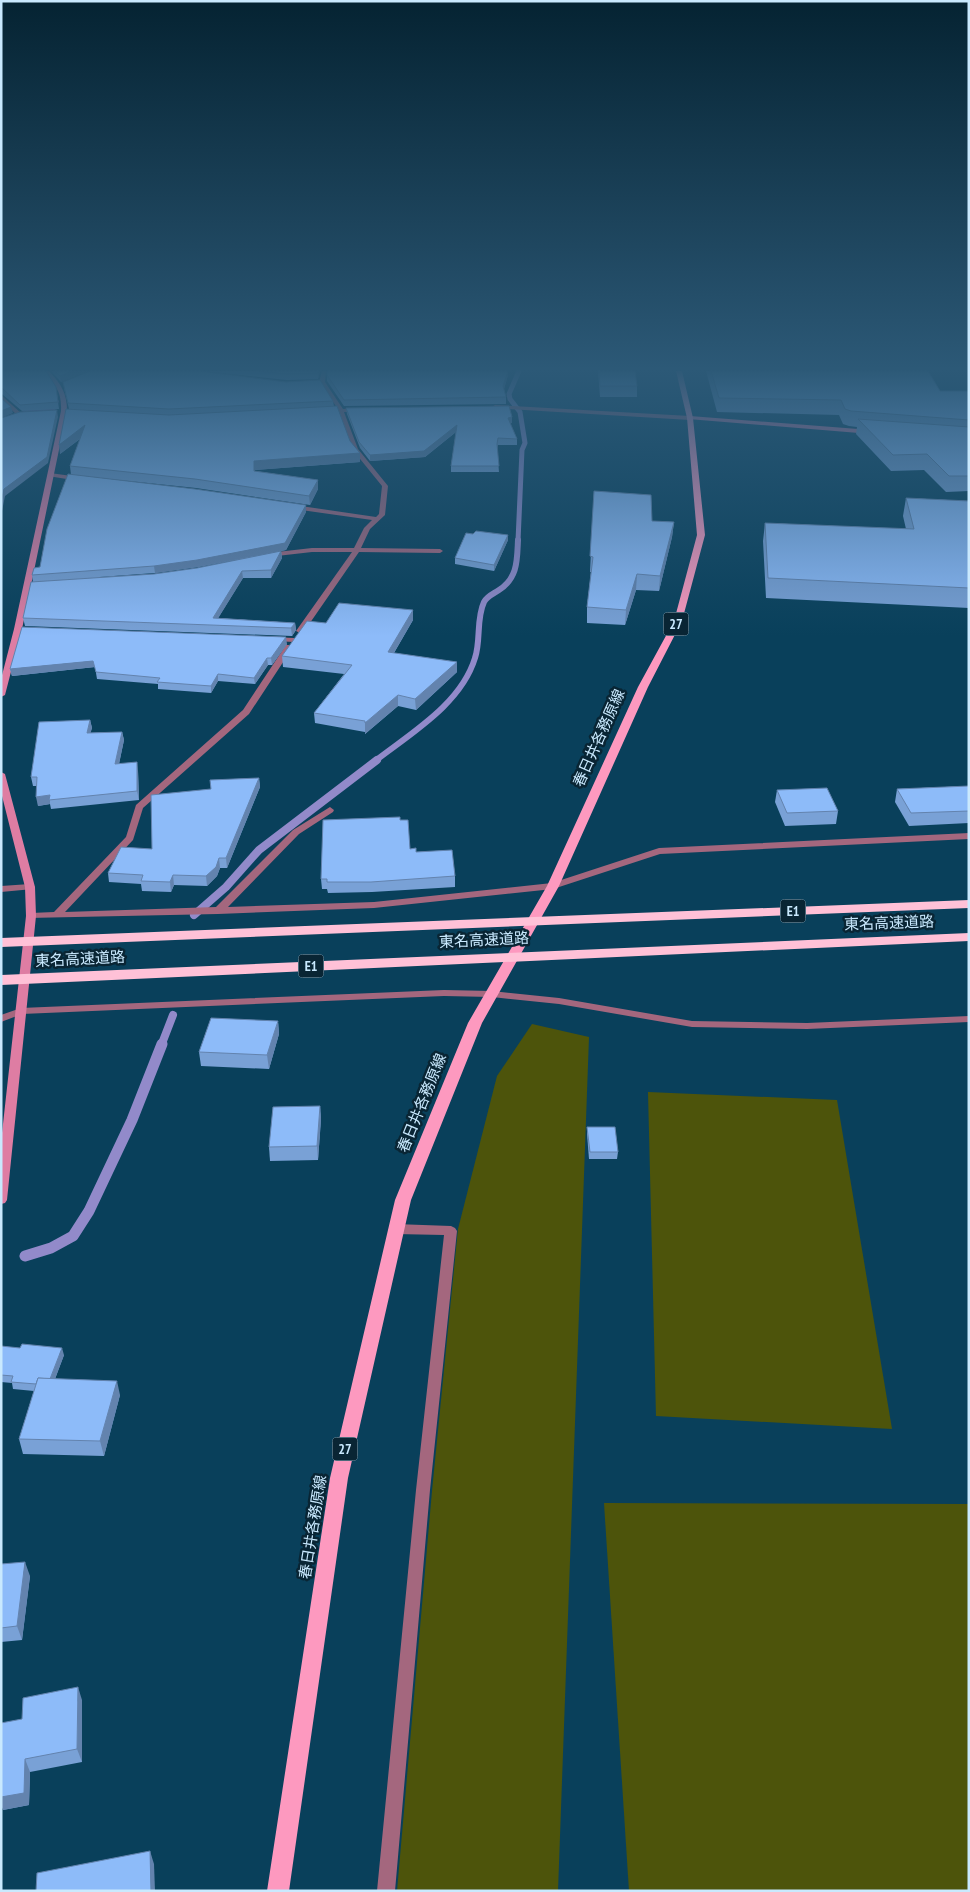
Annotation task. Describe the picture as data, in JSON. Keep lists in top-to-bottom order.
{
  "streets": {
    "highway": ["E1", "東名高速道路"],
    "main road": ["27", "春日井各務原線"]
  }
}
